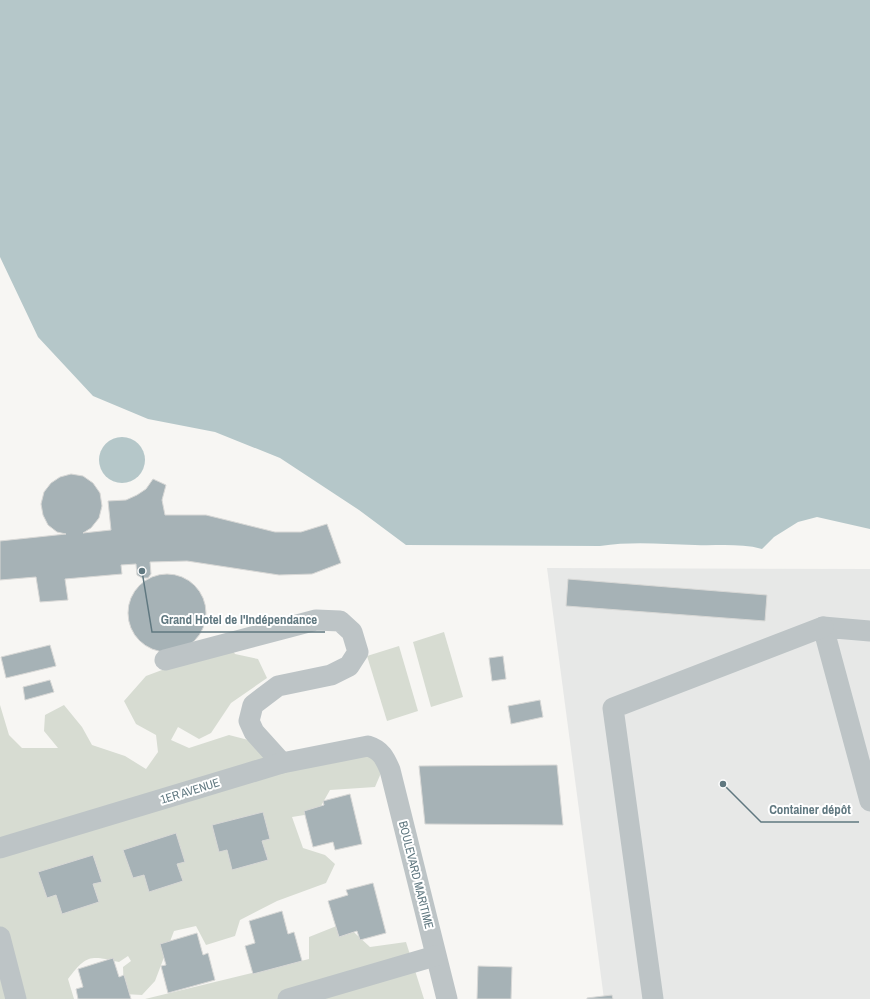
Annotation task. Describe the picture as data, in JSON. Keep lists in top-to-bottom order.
{
  "streets": {
    "street": ["1ER AVENUE", "BOULEVARD MARITIME"]
  },
  "crossings": [
    ["1ER AVENUE", "BOULEVARD MARITIME"]
  ],
  "places": ["Grand Hotel de l'Indépendance", "Container dépôt"]
}
